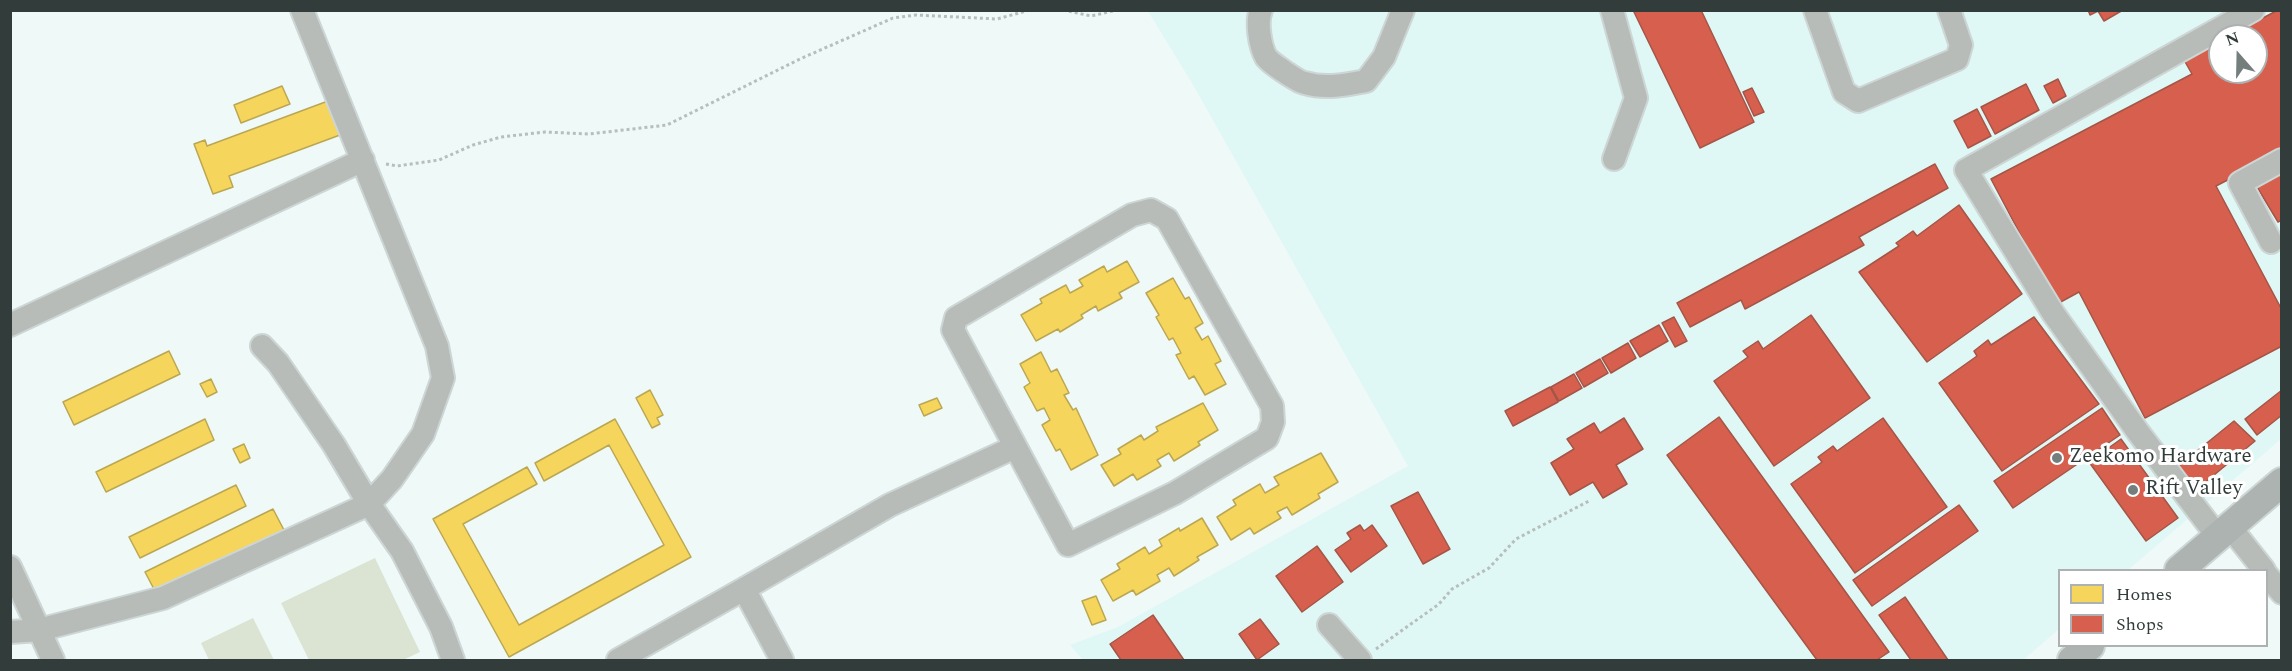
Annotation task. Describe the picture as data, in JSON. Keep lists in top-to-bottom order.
{
  "places": ["Zeekomo Hardware", "Rift Valley"],
  "legend": ["Homes", "Shops"],
  "north": "top"
}
